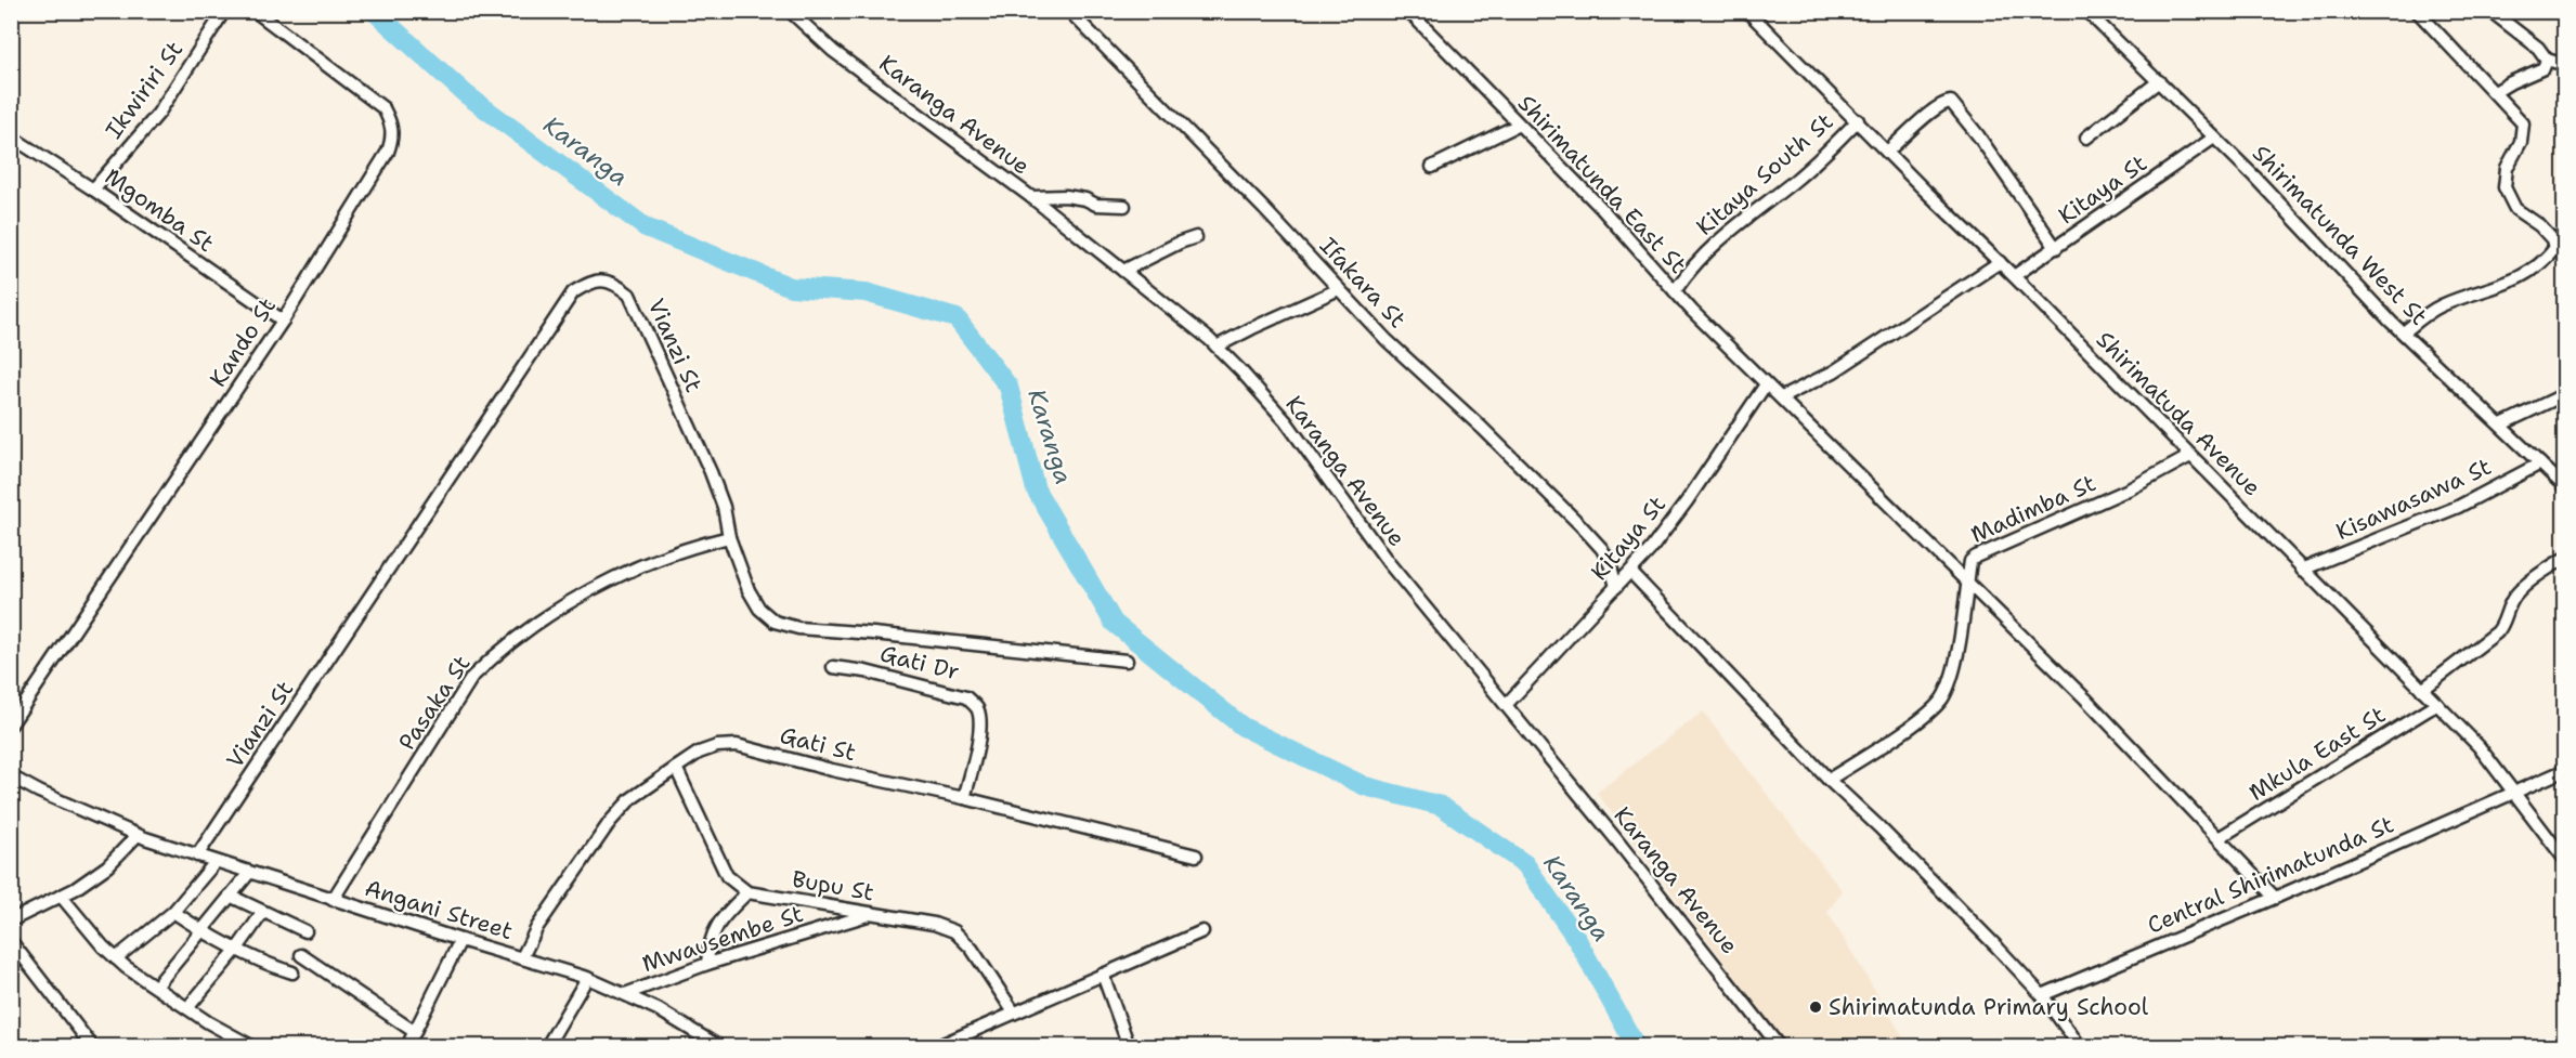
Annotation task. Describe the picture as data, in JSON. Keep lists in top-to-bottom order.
{
  "streets": {
    "street": [
      "Ikwiriri St",
      "Karanga Avenue",
      "Kitaya South St",
      "Shirimatunda East St",
      "Kitaya St",
      "Mgomba St",
      "Shirimatunda West St",
      "Ifakara St",
      "Kando St",
      "Vianzi St",
      "Shirimatuda Avenue",
      "Kisawasawa St",
      "Madimba St",
      "Gati Dr",
      "Pasaka St",
      "Gati St",
      "Mkula East St",
      "Central Shirimatunda St",
      "Bupu St",
      "Angani Street",
      "Mwausembe St"
    ]
  },
  "crossings": [
    ["Ikwiriri St", "Mgomba St"],
    ["Karanga Avenue", "Kitaya St"],
    ["Kitaya South St", "Shirimatunda East St"],
    ["Kitaya South St", "Shirimatuda Avenue"],
    ["Shirimatunda East St", "Kitaya St"],
    ["Shirimatunda East St", "Madimba St"],
    ["Shirimatunda East St", "Mkula East St"],
    ["Shirimatunda East St", "Central Shirimatunda St"],
    ["Kitaya St", "Shirimatunda West St"],
    ["Kitaya St", "Ifakara St"],
    ["Kitaya St", "Shirimatuda Avenue"],
    ["Mgomba St", "Kando St"],
    ["Shirimatunda West St", "Kisawasawa St"],
    ["Vianzi St", "Pasaka St"],
    ["Vianzi St", "Angani Street"],
    ["Shirimatuda Avenue", "Kisawasawa St"],
    ["Shirimatuda Avenue", "Madimba St"],
    ["Shirimatuda Avenue", "Mkula East St"],
    ["Shirimatuda Avenue", "Central Shirimatunda St"],
    ["Gati Dr", "Gati St"],
    ["Pasaka St", "Angani Street"],
    ["Gati St", "Angani Street"],
    ["Bupu St", "Mwausembe St"],
    ["Angani Street", "Mwausembe St"]
  ],
  "water": ["Karanga"],
  "places": ["Shirimatunda Primary School"]
}
